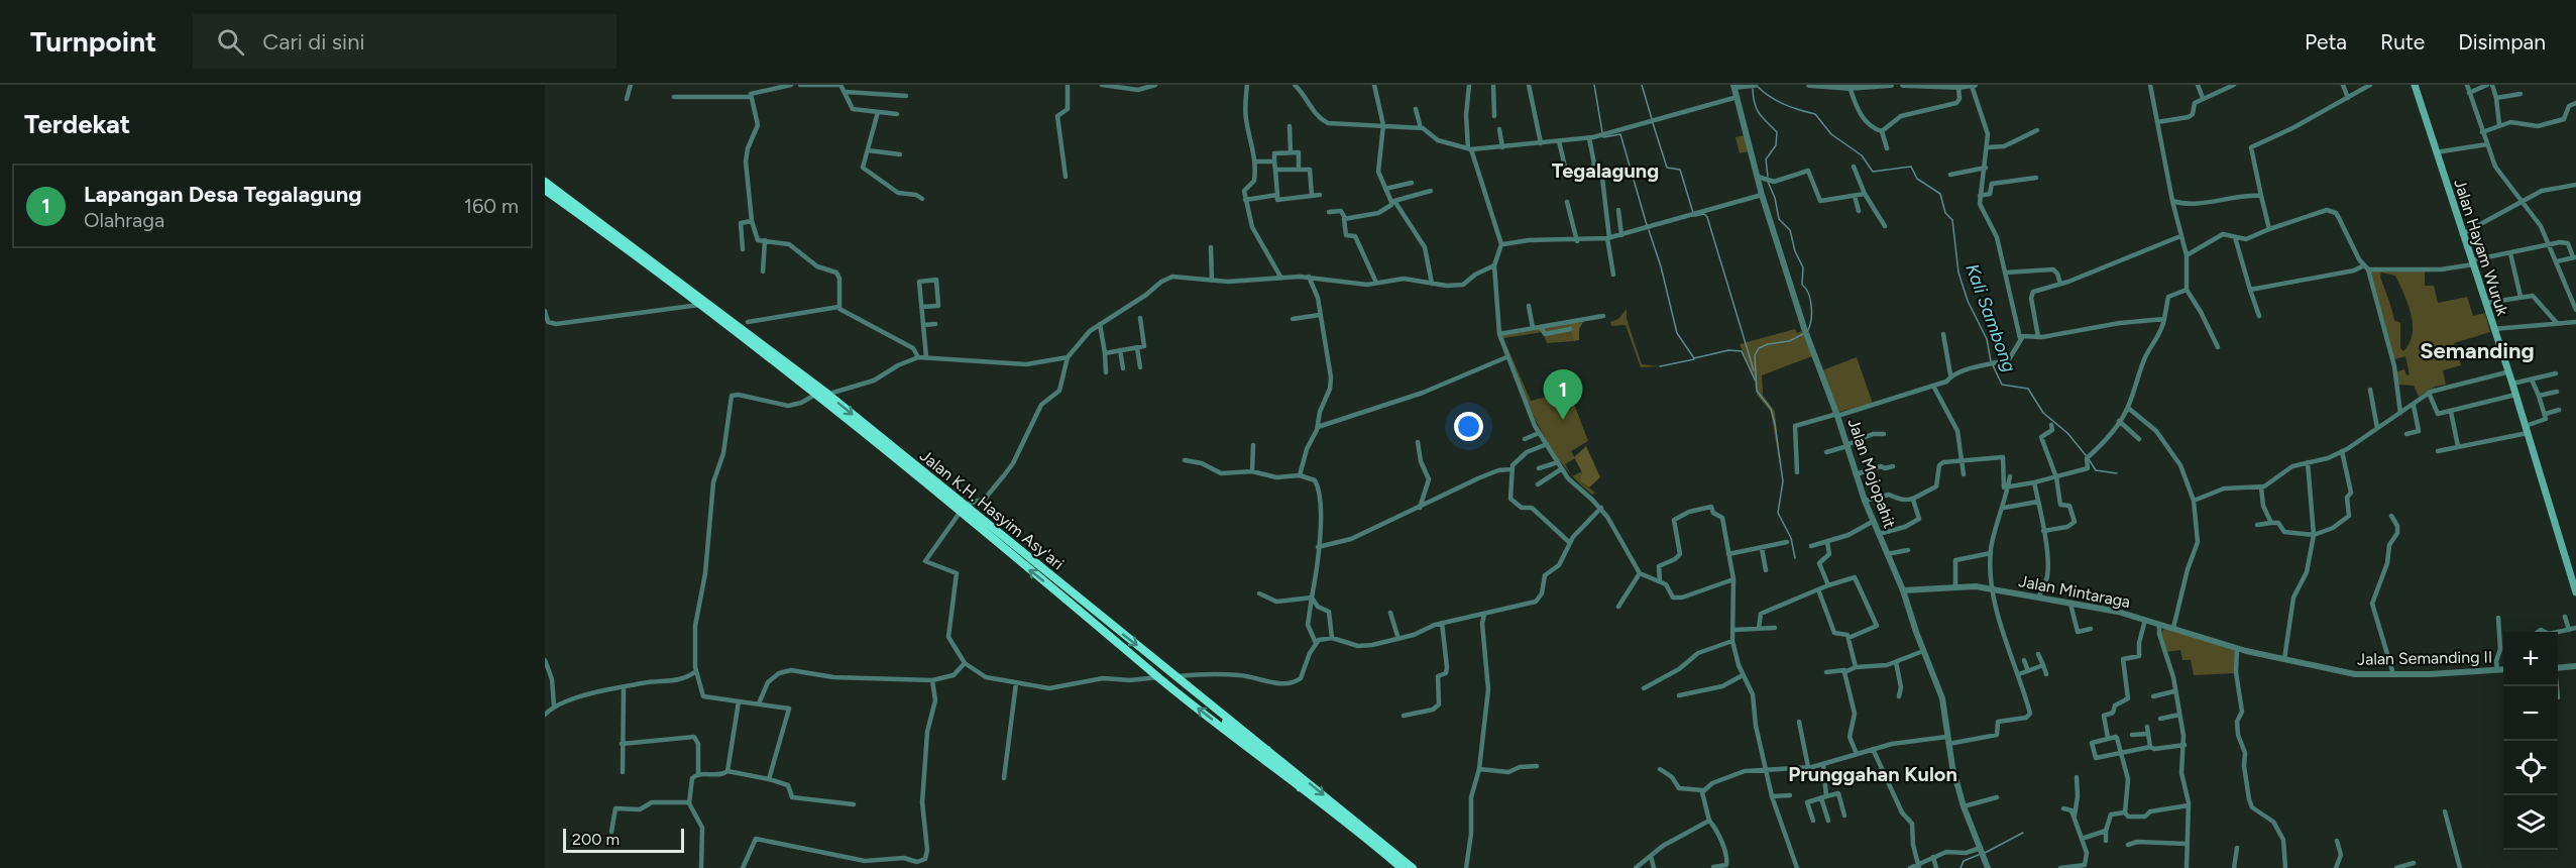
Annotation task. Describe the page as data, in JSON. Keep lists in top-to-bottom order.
{
  "streets": {
    "highway": ["Jalan K.H. Hasyim Asy'ari"],
    "main road": ["Jalan Hayam Wuruk"],
    "street": ["Jalan Mojopahit", "Jalan Mintaraga", "Jalan Semanding II"]
  },
  "crossings": [
    ["Jalan Mojopahit", "Jalan Mintaraga"],
    ["Jalan Mintaraga", "Jalan Semanding II"]
  ],
  "districts": ["Tegalagung", "Semanding", "Prunggahan Kulon"],
  "water": ["Kali Sambong"],
  "scale_bar": "200 m",
  "page": {
    "header": "Turnpoint",
    "search": "Cari di sini",
    "nav": ["Peta", "Rute", "Disimpan"],
    "heading": "Terdekat",
    "list": [
      {
        "mark": "1",
        "name": "Lapangan Desa Tegalagung",
        "note": "Olahraga",
        "value": "160 m"
      }
    ],
    "pins": "1",
    "map_buttons": ["+", "−"],
    "scale": "200 m"
  }
}
